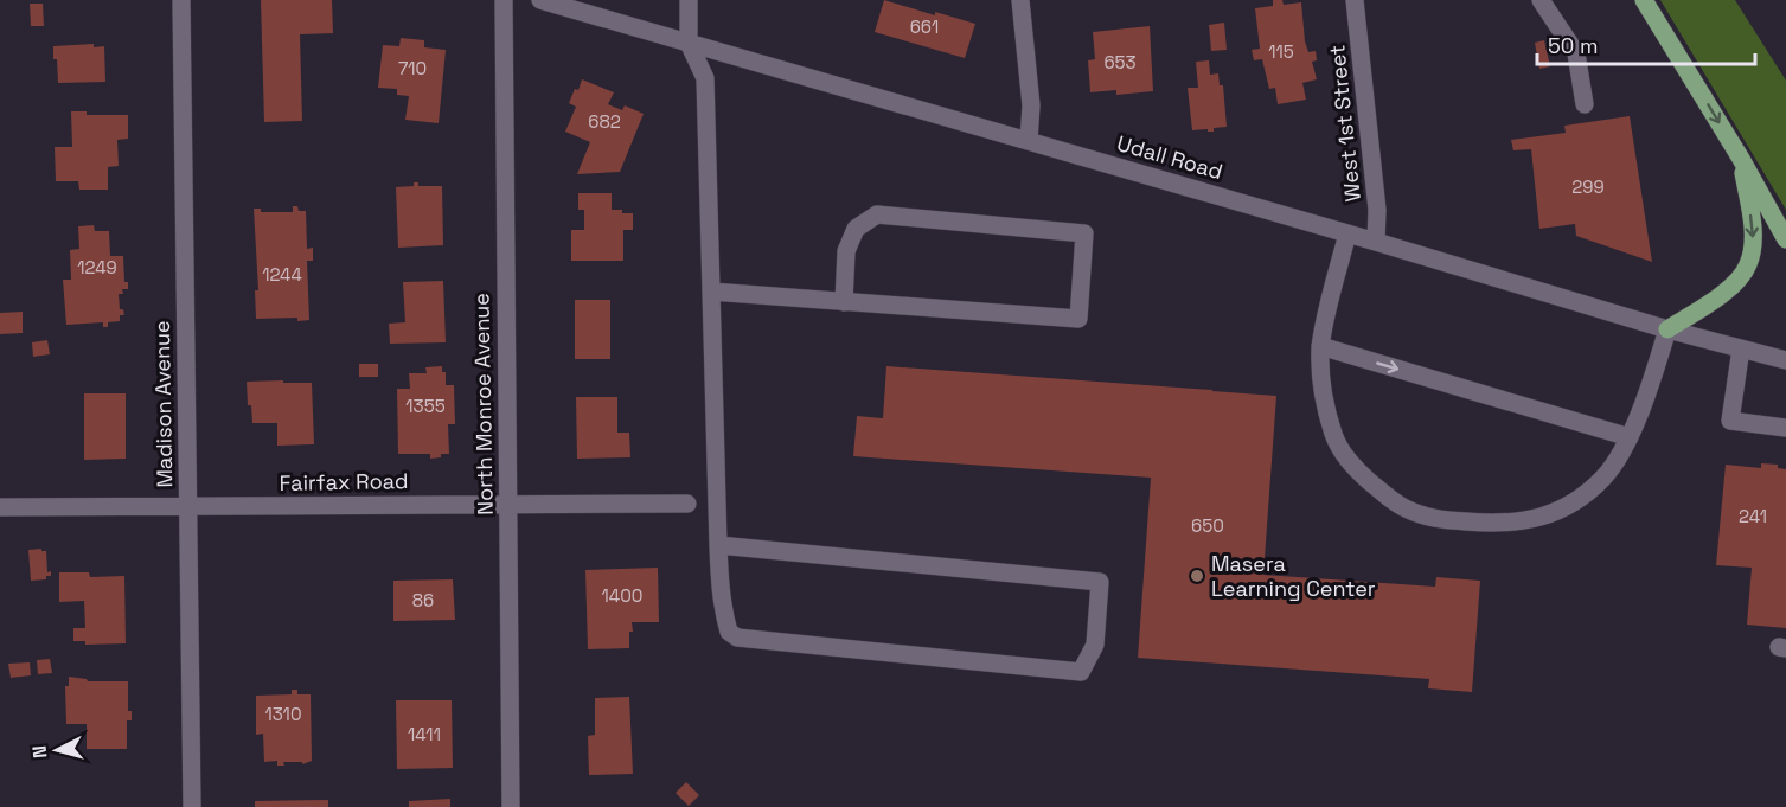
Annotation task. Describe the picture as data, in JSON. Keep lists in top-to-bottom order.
{
  "streets": {
    "street": [
      "West 1st Street",
      "Udall Road",
      "Madison Avenue",
      "North Monroe Avenue",
      "Fairfax Road"
    ]
  },
  "crossings": [
    ["West 1st Street", "Udall Road"],
    ["Madison Avenue", "Fairfax Road"],
    ["North Monroe Avenue", "Fairfax Road"]
  ],
  "places": ["Masera Learning Center"],
  "house_numbers": [
    "661",
    "115",
    "653",
    "710",
    "682",
    "299",
    "1249",
    "1244",
    "1355",
    "241",
    "650",
    "1400",
    "86",
    "1310",
    "1411"
  ],
  "scale_bar": "50 m",
  "north": "left"
}
